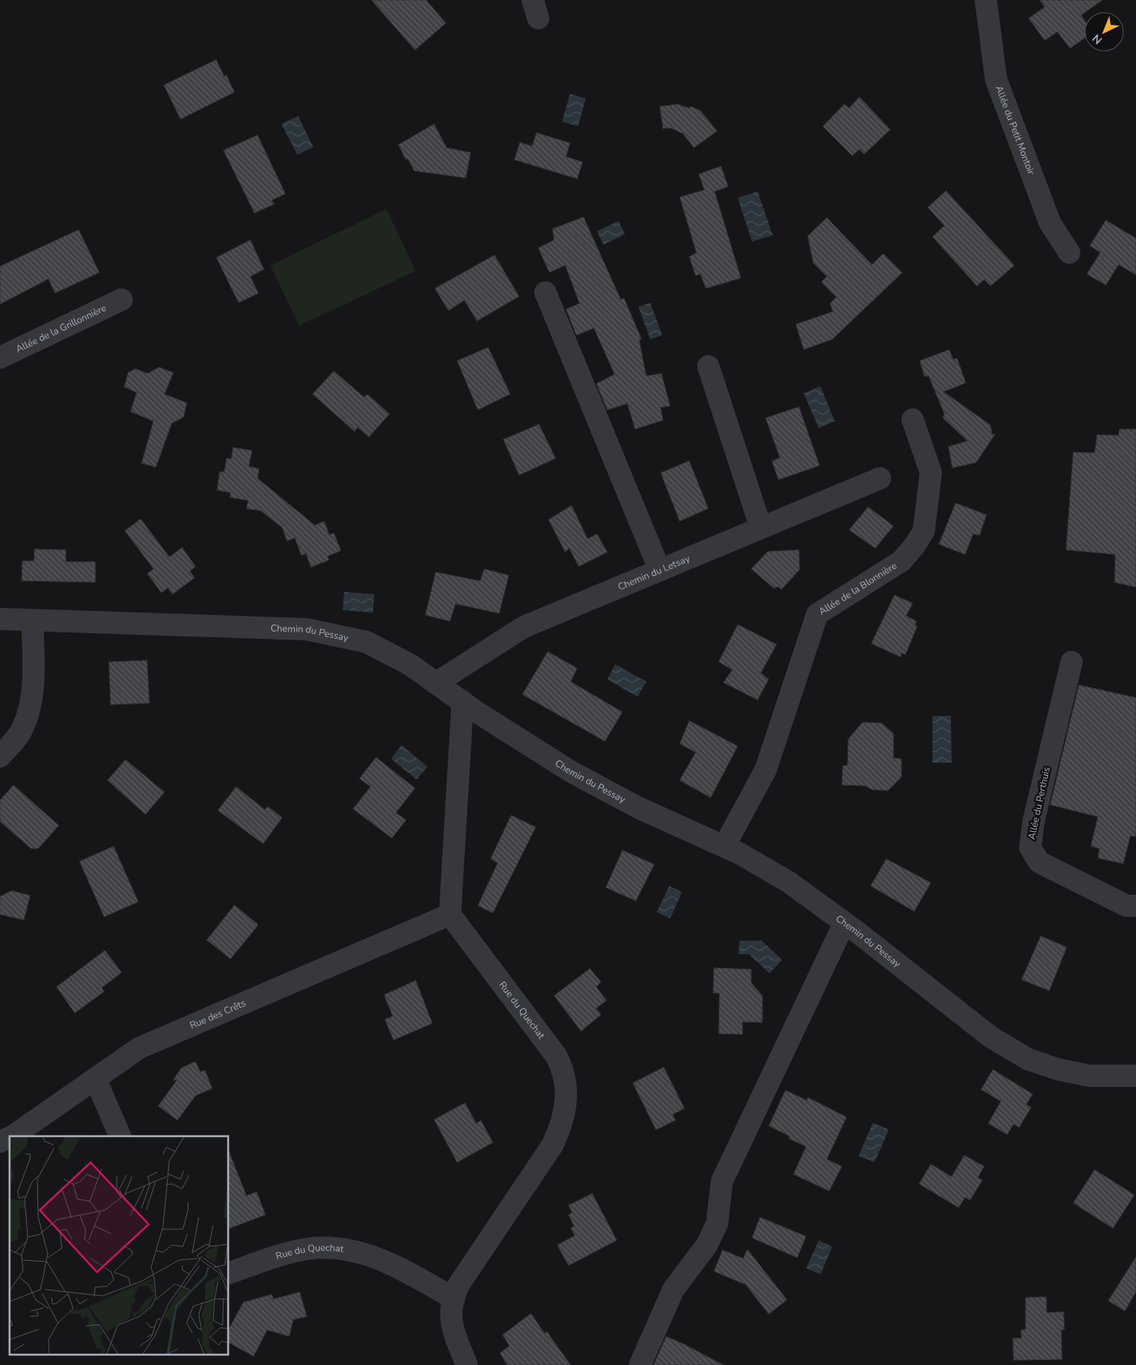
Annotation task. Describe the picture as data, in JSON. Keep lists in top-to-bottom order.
{
  "streets": {
    "street": [
      "Allée du Petit Montoir",
      "Allée de la Grillonnière",
      "Chemin du Letsay",
      "Allée de la Blonnière",
      "Chemin du Pessay",
      "Allée du Perthuis",
      "Rue du Quechat",
      "Rue des Crêts"
    ]
  },
  "crossings": [
    ["Chemin du Letsay", "Chemin du Pessay"],
    ["Allée de la Blonnière", "Chemin du Pessay"],
    ["Rue du Quechat", "Rue des Crêts"]
  ],
  "north": "bottom left"
}
